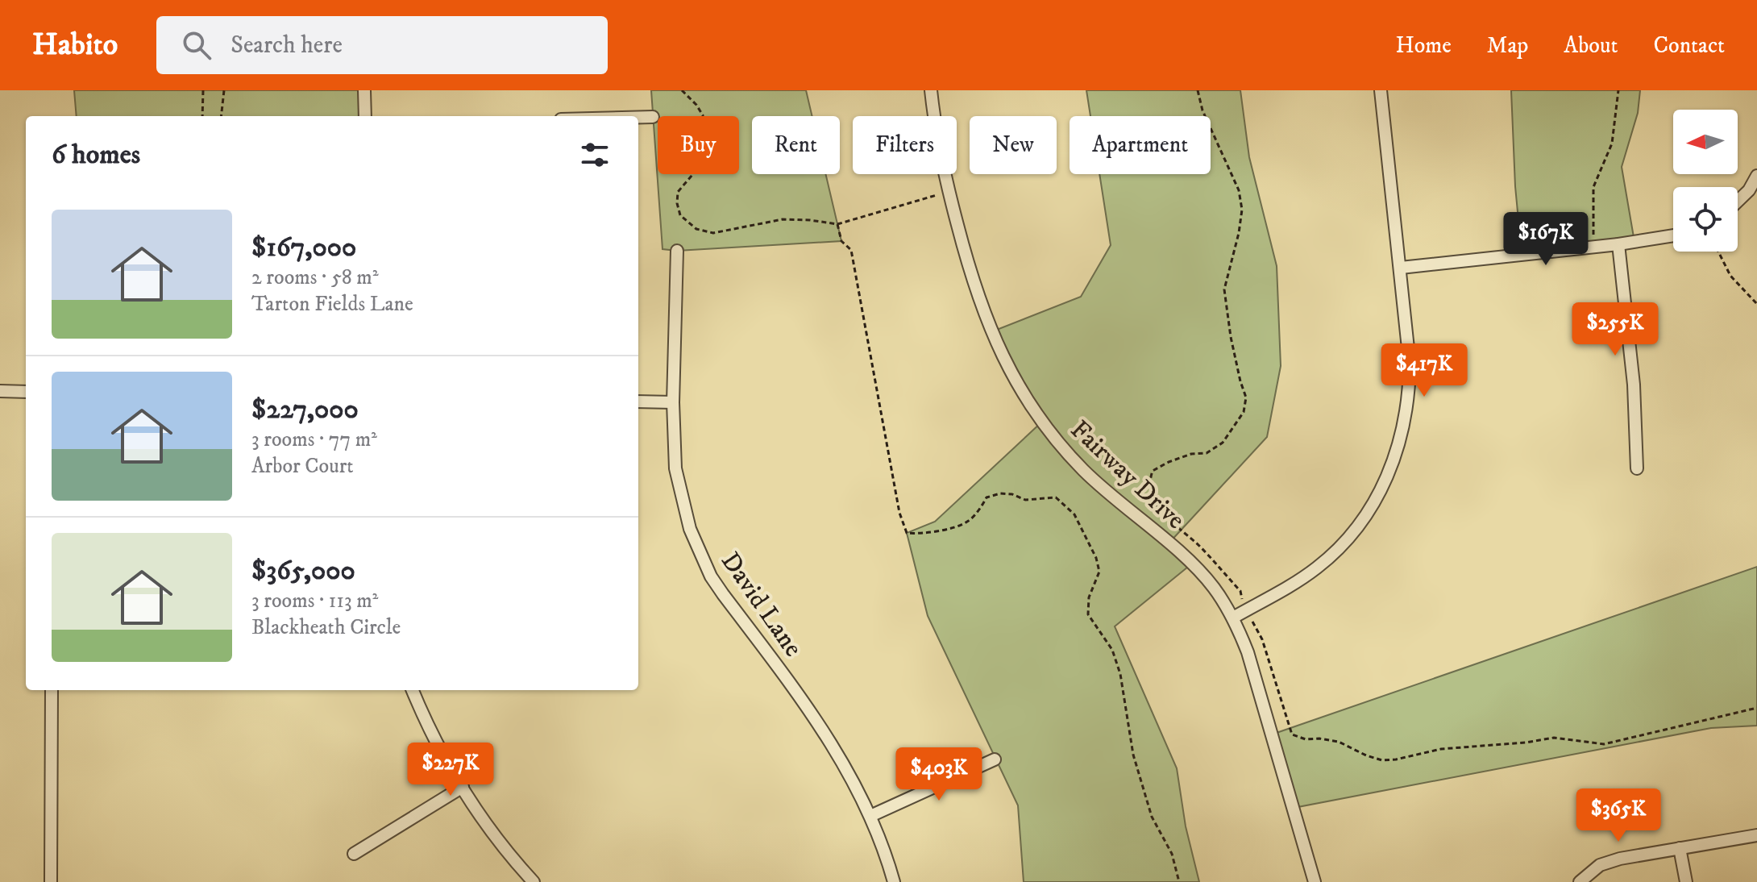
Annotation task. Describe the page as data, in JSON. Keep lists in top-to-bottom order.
{
  "streets": {
    "street": ["Fairway Drive", "David Lane"]
  },
  "north": "left",
  "page": {
    "header": "Habito",
    "search": "Search here",
    "nav": [
      "Home",
      "Map",
      "About",
      "Contact"
    ],
    "chip": [
      "Buy",
      "Rent",
      "Filters",
      "New",
      "Apartment"
    ],
    "heading": "6 homes",
    "list": [
      {
        "name": "$167,000",
        "note": "2 rooms · 58 m² · Tarton Fields Lane"
      },
      {
        "name": "$227,000",
        "note": "3 rooms · 77 m² · Arbor Court"
      },
      {
        "name": "$365,000",
        "note": "3 rooms · 113 m² · Blackheath Circle"
      }
    ],
    "price": [
      "$167K",
      "$255K",
      "$417K",
      "$227K",
      "$403K",
      "$365K"
    ]
  }
}
